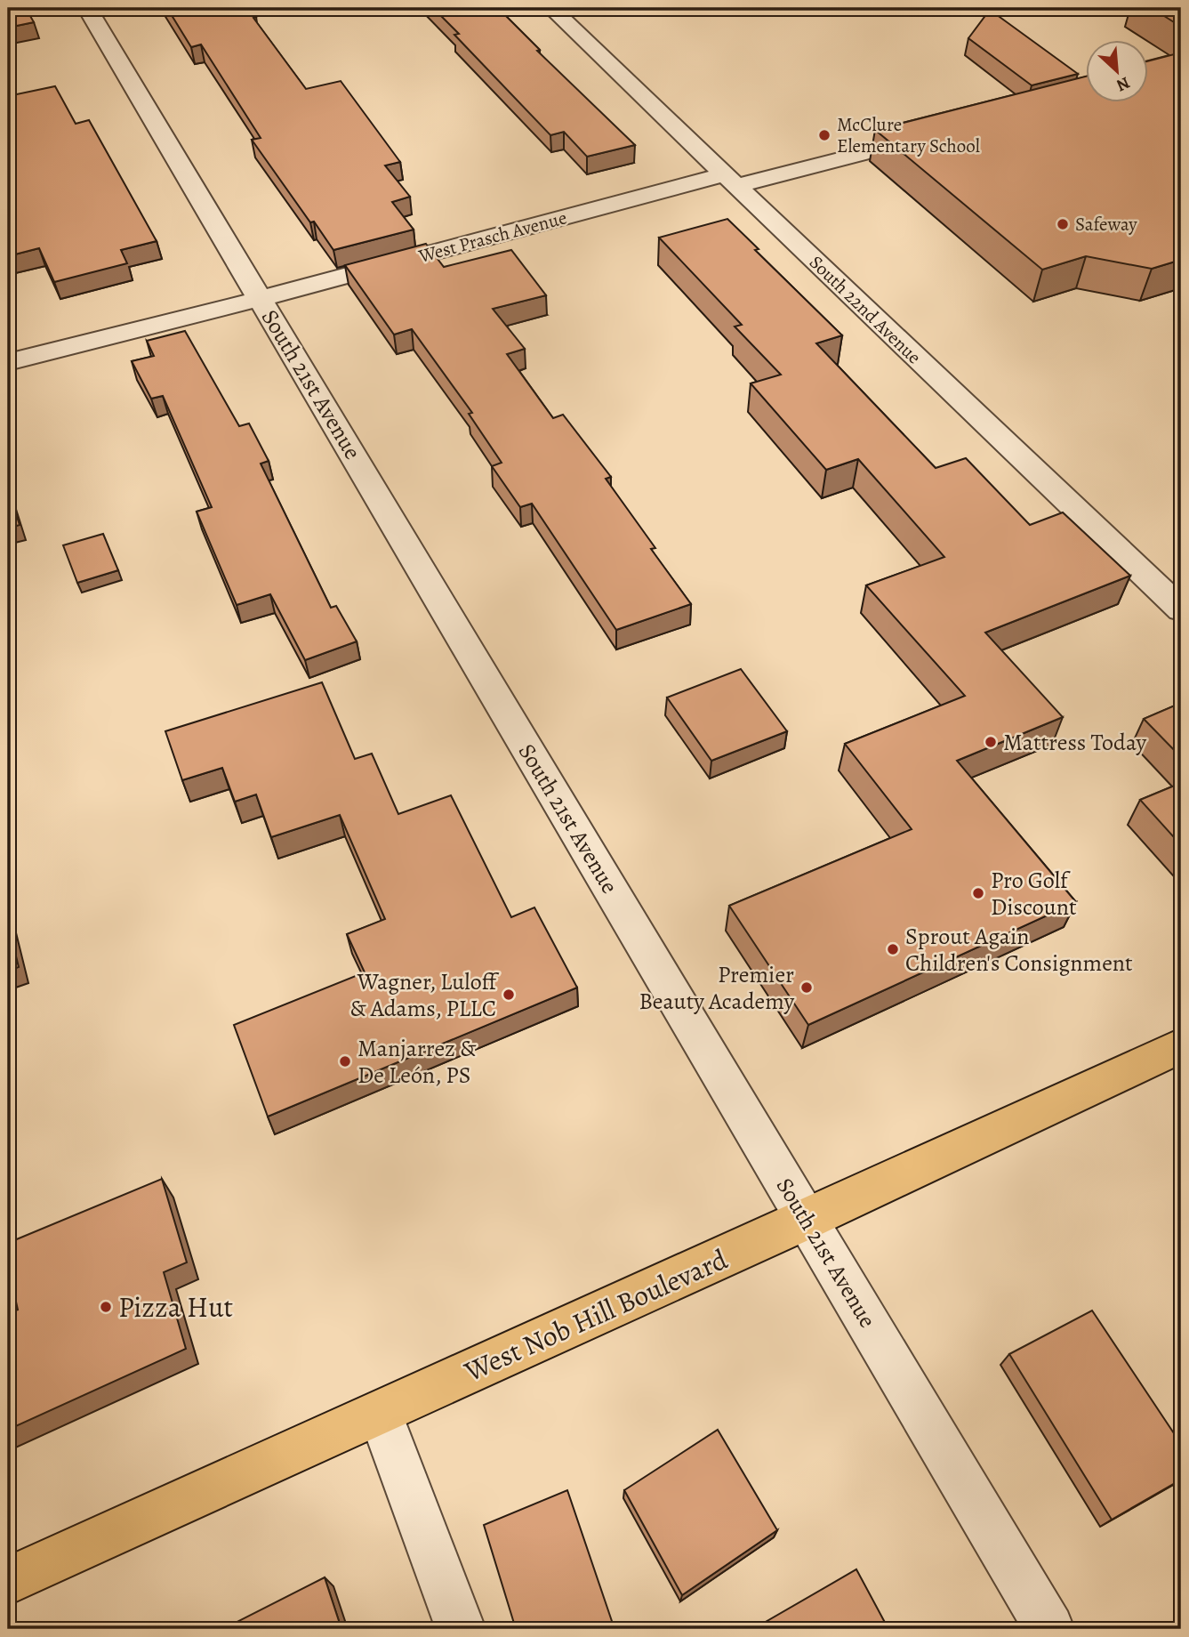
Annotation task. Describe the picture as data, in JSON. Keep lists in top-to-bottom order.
{
  "streets": {
    "main road": ["West Nob Hill Boulevard"],
    "street": ["West Prasch Avenue", "South 22nd Avenue", "South 21st Avenue"]
  },
  "crossings": [
    ["West Prasch Avenue", "South 22nd Avenue"],
    ["West Prasch Avenue", "South 21st Avenue"],
    ["South 21st Avenue", "West Nob Hill Boulevard"]
  ],
  "places": [
    "McClure Elementary School",
    "Safeway",
    "Mattress Today",
    "Pro Golf Discount",
    "Sprout Again Children's Consignment",
    "Premier Beauty Academy",
    "Wagner, Luloff & Adams, PLLC",
    "Manjarrez & De León, PS",
    "Pizza Hut"
  ],
  "north": "bottom right"
}
